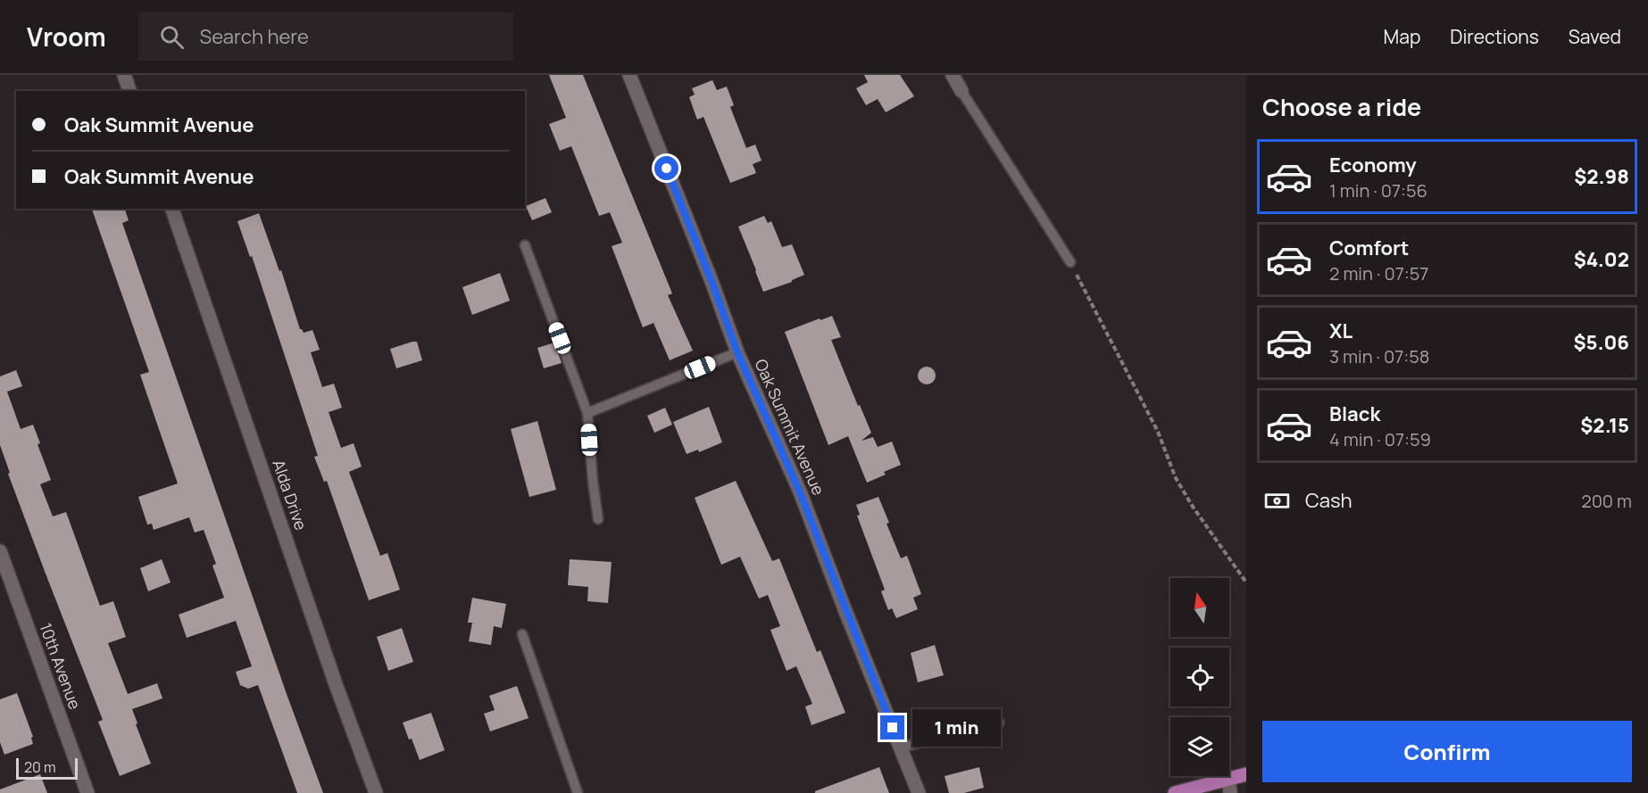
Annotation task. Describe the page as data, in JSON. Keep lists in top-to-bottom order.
{
  "streets": {
    "street": ["Oak Summit Avenue", "Alda Drive", "10th Avenue"]
  },
  "scale_bar": "20 m",
  "north": "top",
  "page": {
    "header": "Vroom",
    "search": "Search here",
    "nav": ["Map", "Directions", "Saved"],
    "heading": "Choose a ride",
    "banner": ["Oak Summit Avenue", "Oak Summit Avenue"],
    "list": [
      {
        "name": "Economy",
        "note": "1 min · 07:56",
        "value": "$2.98"
      },
      {
        "name": "Comfort",
        "note": "2 min · 07:57",
        "value": "$4.02"
      },
      {
        "name": "XL",
        "note": "3 min · 07:58",
        "value": "$5.06"
      },
      {
        "name": "Black",
        "note": "4 min · 07:59",
        "value": "$2.15"
      }
    ],
    "pay": ["Cash", "200 m"],
    "bubble": "1 min",
    "buttons": "Confirm",
    "scale": "20 m"
  }
}
